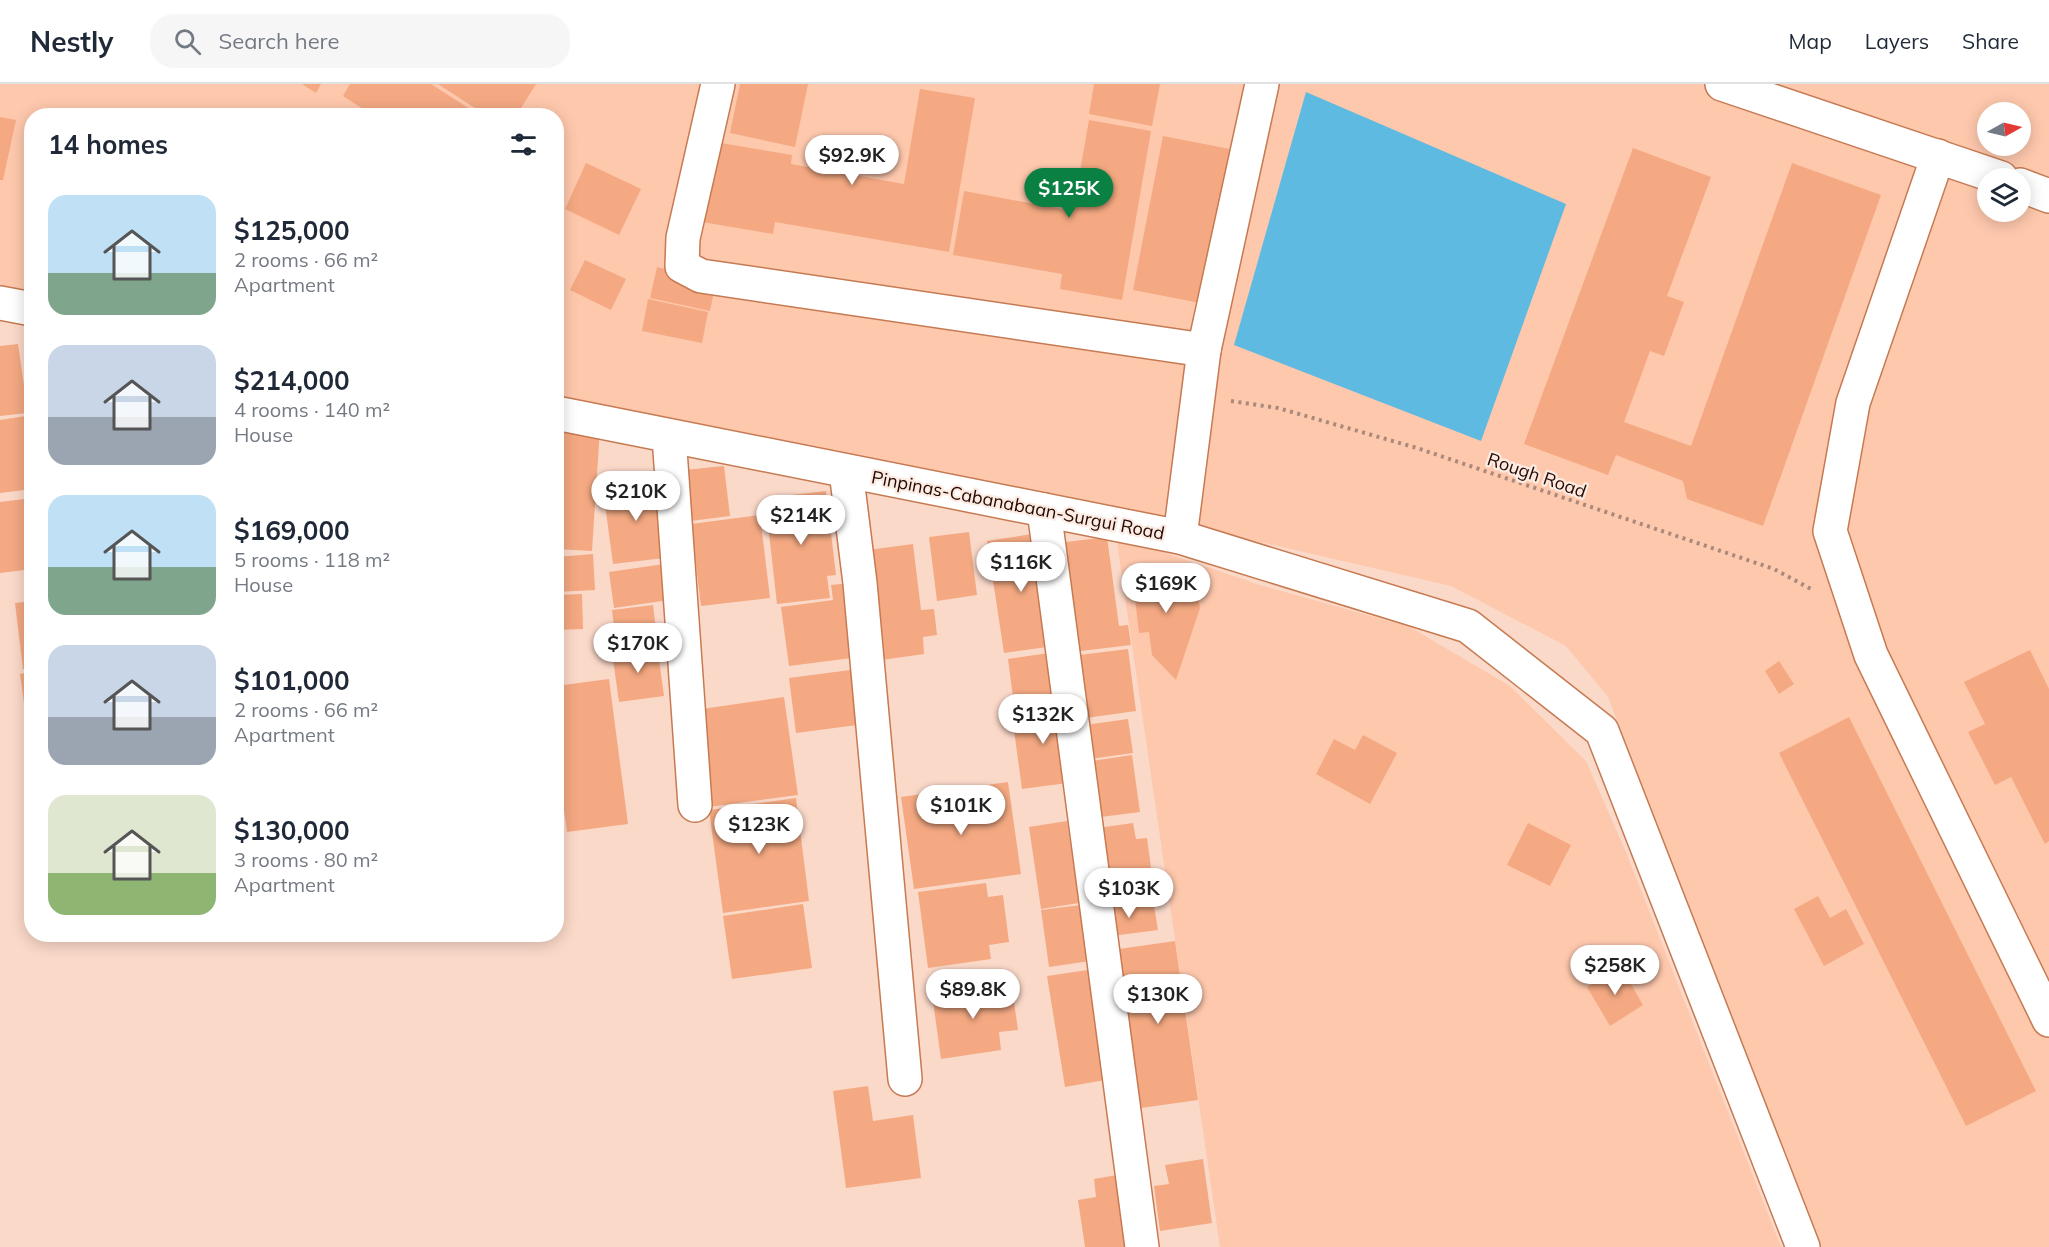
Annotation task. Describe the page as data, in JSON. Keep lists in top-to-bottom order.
{
  "streets": {
    "street": ["Pinpinas-Cabanabaan-Surgui Road"],
    "path": ["Rough Road"]
  },
  "north": "right",
  "page": {
    "header": "Nestly",
    "search": "Search here",
    "nav": ["Map", "Layers", "Share"],
    "heading": "14 homes",
    "price": [
      "$92.9K",
      "$125K",
      "$210K",
      "$214K",
      "$116K",
      "$169K",
      "$170K",
      "$132K",
      "$101K",
      "$123K",
      "$103K",
      "$258K",
      "$89.8K",
      "$130K"
    ],
    "list": [
      {
        "name": "$125,000",
        "note": "2 rooms · 66 m² · Apartment"
      },
      {
        "name": "$214,000",
        "note": "4 rooms · 140 m² · House"
      },
      {
        "name": "$169,000",
        "note": "5 rooms · 118 m² · House"
      },
      {
        "name": "$101,000",
        "note": "2 rooms · 66 m² · Apartment"
      },
      {
        "name": "$130,000",
        "note": "3 rooms · 80 m² · Apartment"
      }
    ]
  }
}
